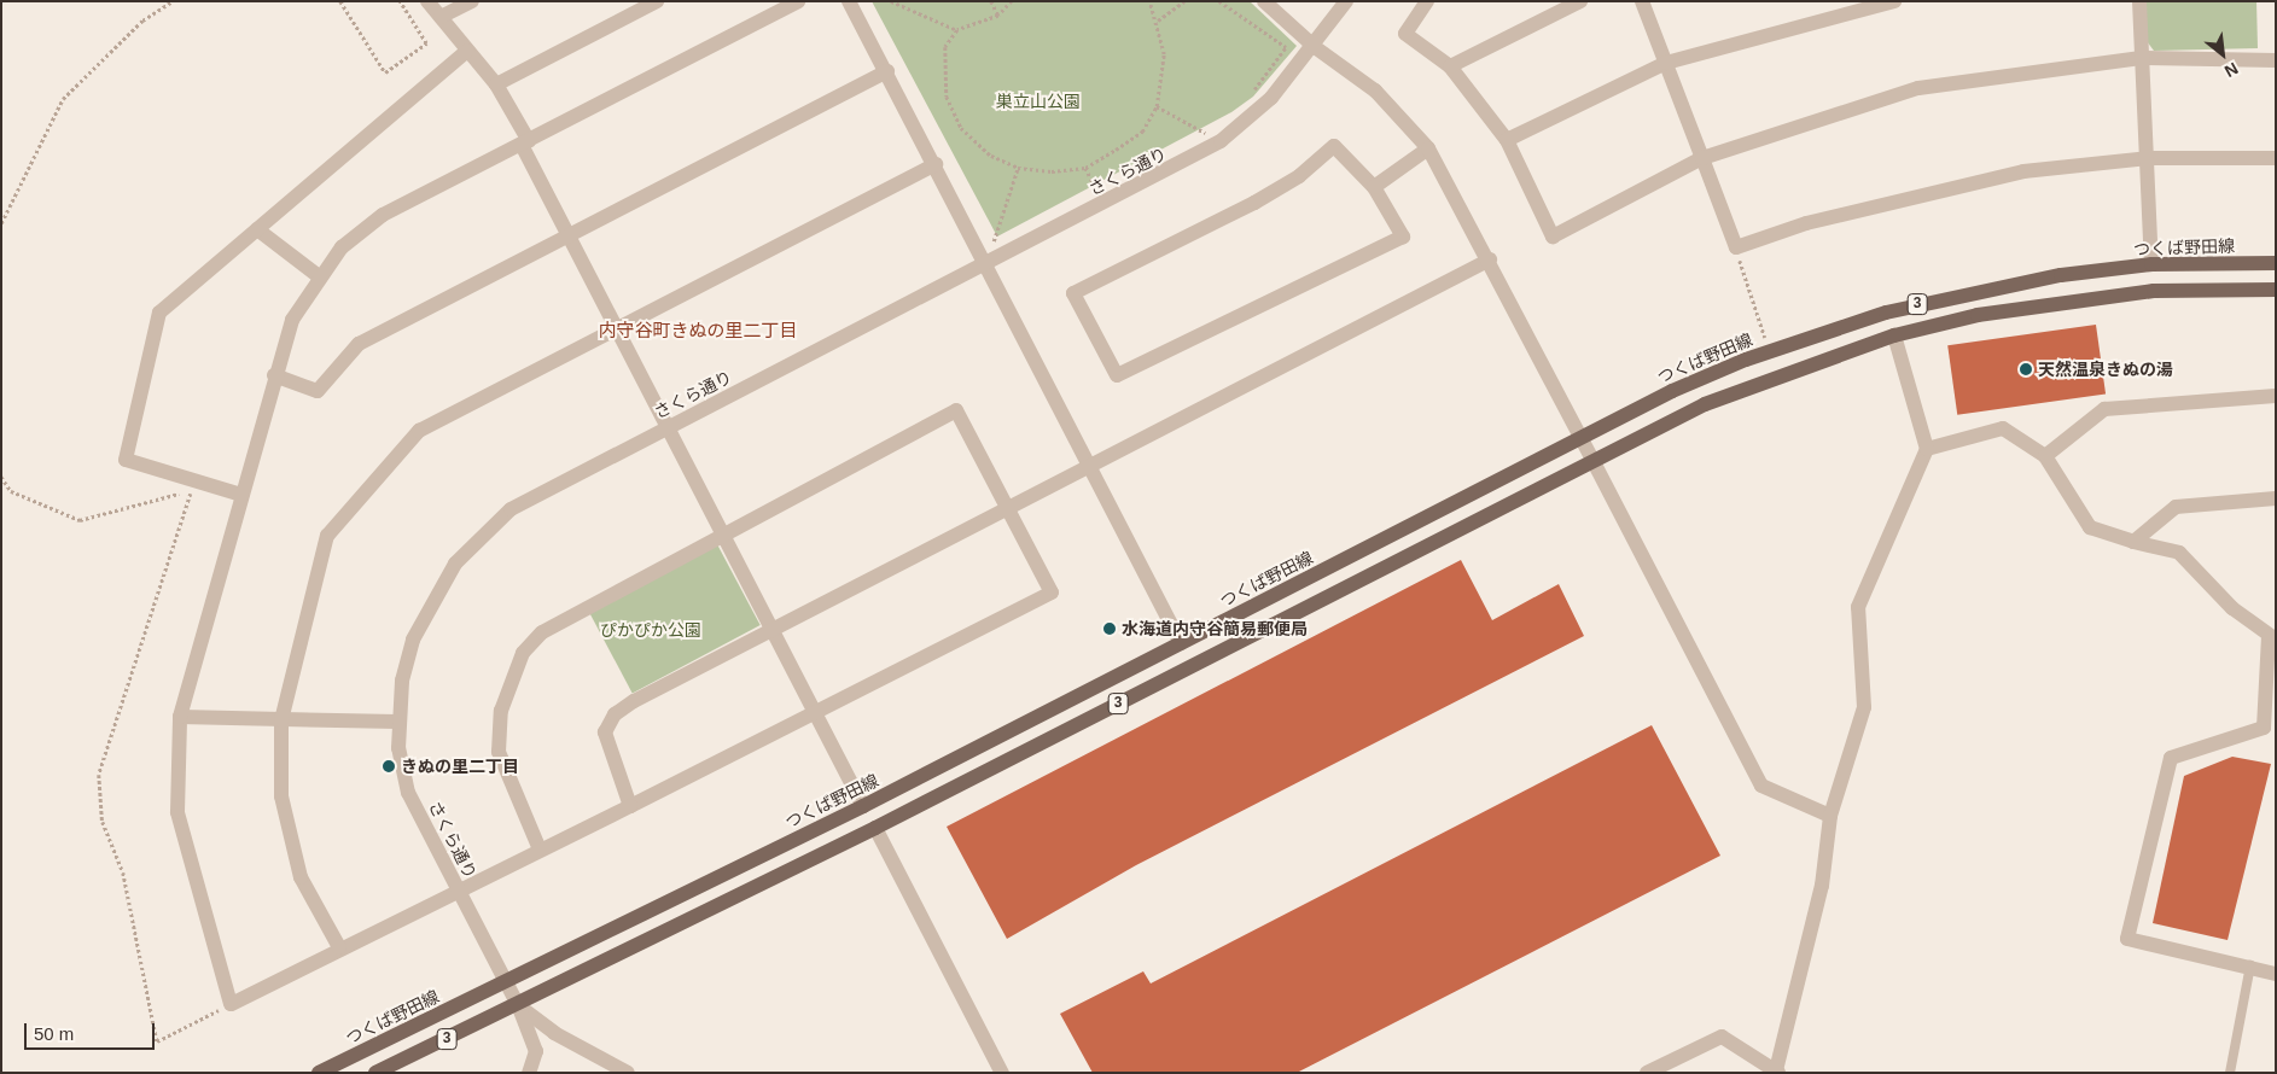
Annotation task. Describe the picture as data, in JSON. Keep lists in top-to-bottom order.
{
  "streets": {
    "main road": ["つくば野田線", "3"],
    "street": ["さくら通り"]
  },
  "crossings": [
    ["さくら通り", "つくば野田線"],
    ["さくら通り", "3"]
  ],
  "districts": ["内守谷町きぬの里二丁目"],
  "parks": ["巣立山公園", "ぴかぴか公園"],
  "places": ["天然温泉きぬの湯", "水海道内守谷簡易郵便局", "きぬの里二丁目"],
  "scale_bar": "50 m",
  "north": "bottom right"
}
